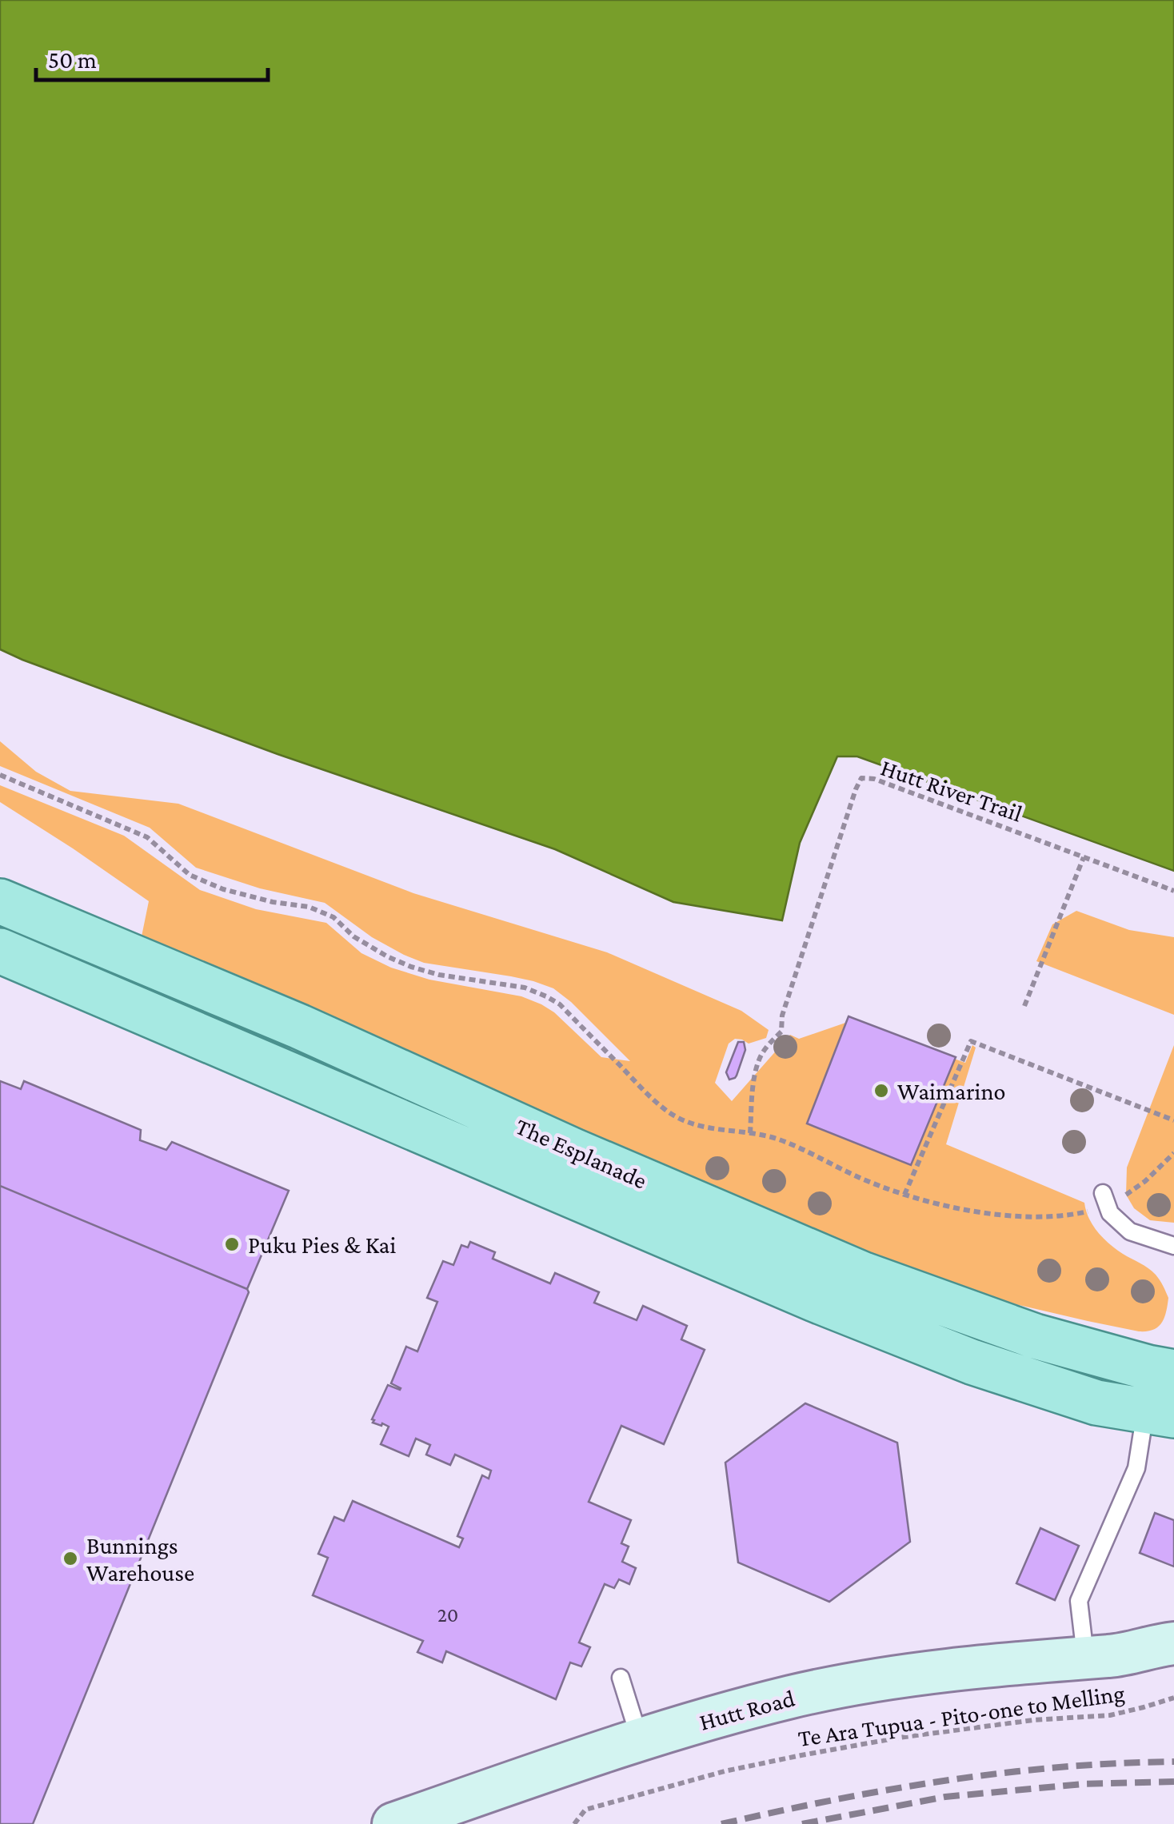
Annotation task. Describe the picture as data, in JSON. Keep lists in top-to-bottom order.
{
  "streets": {
    "main road": ["The Esplanade", "Hutt Road"],
    "path": ["Hutt River Trail", "Te Ara Tupua - Pito-one to Melling"]
  },
  "places": ["Waimarino", "Puku Pies & Kai", "Bunnings Warehouse"],
  "house_numbers": ["20"],
  "scale_bar": "50 m"
}
